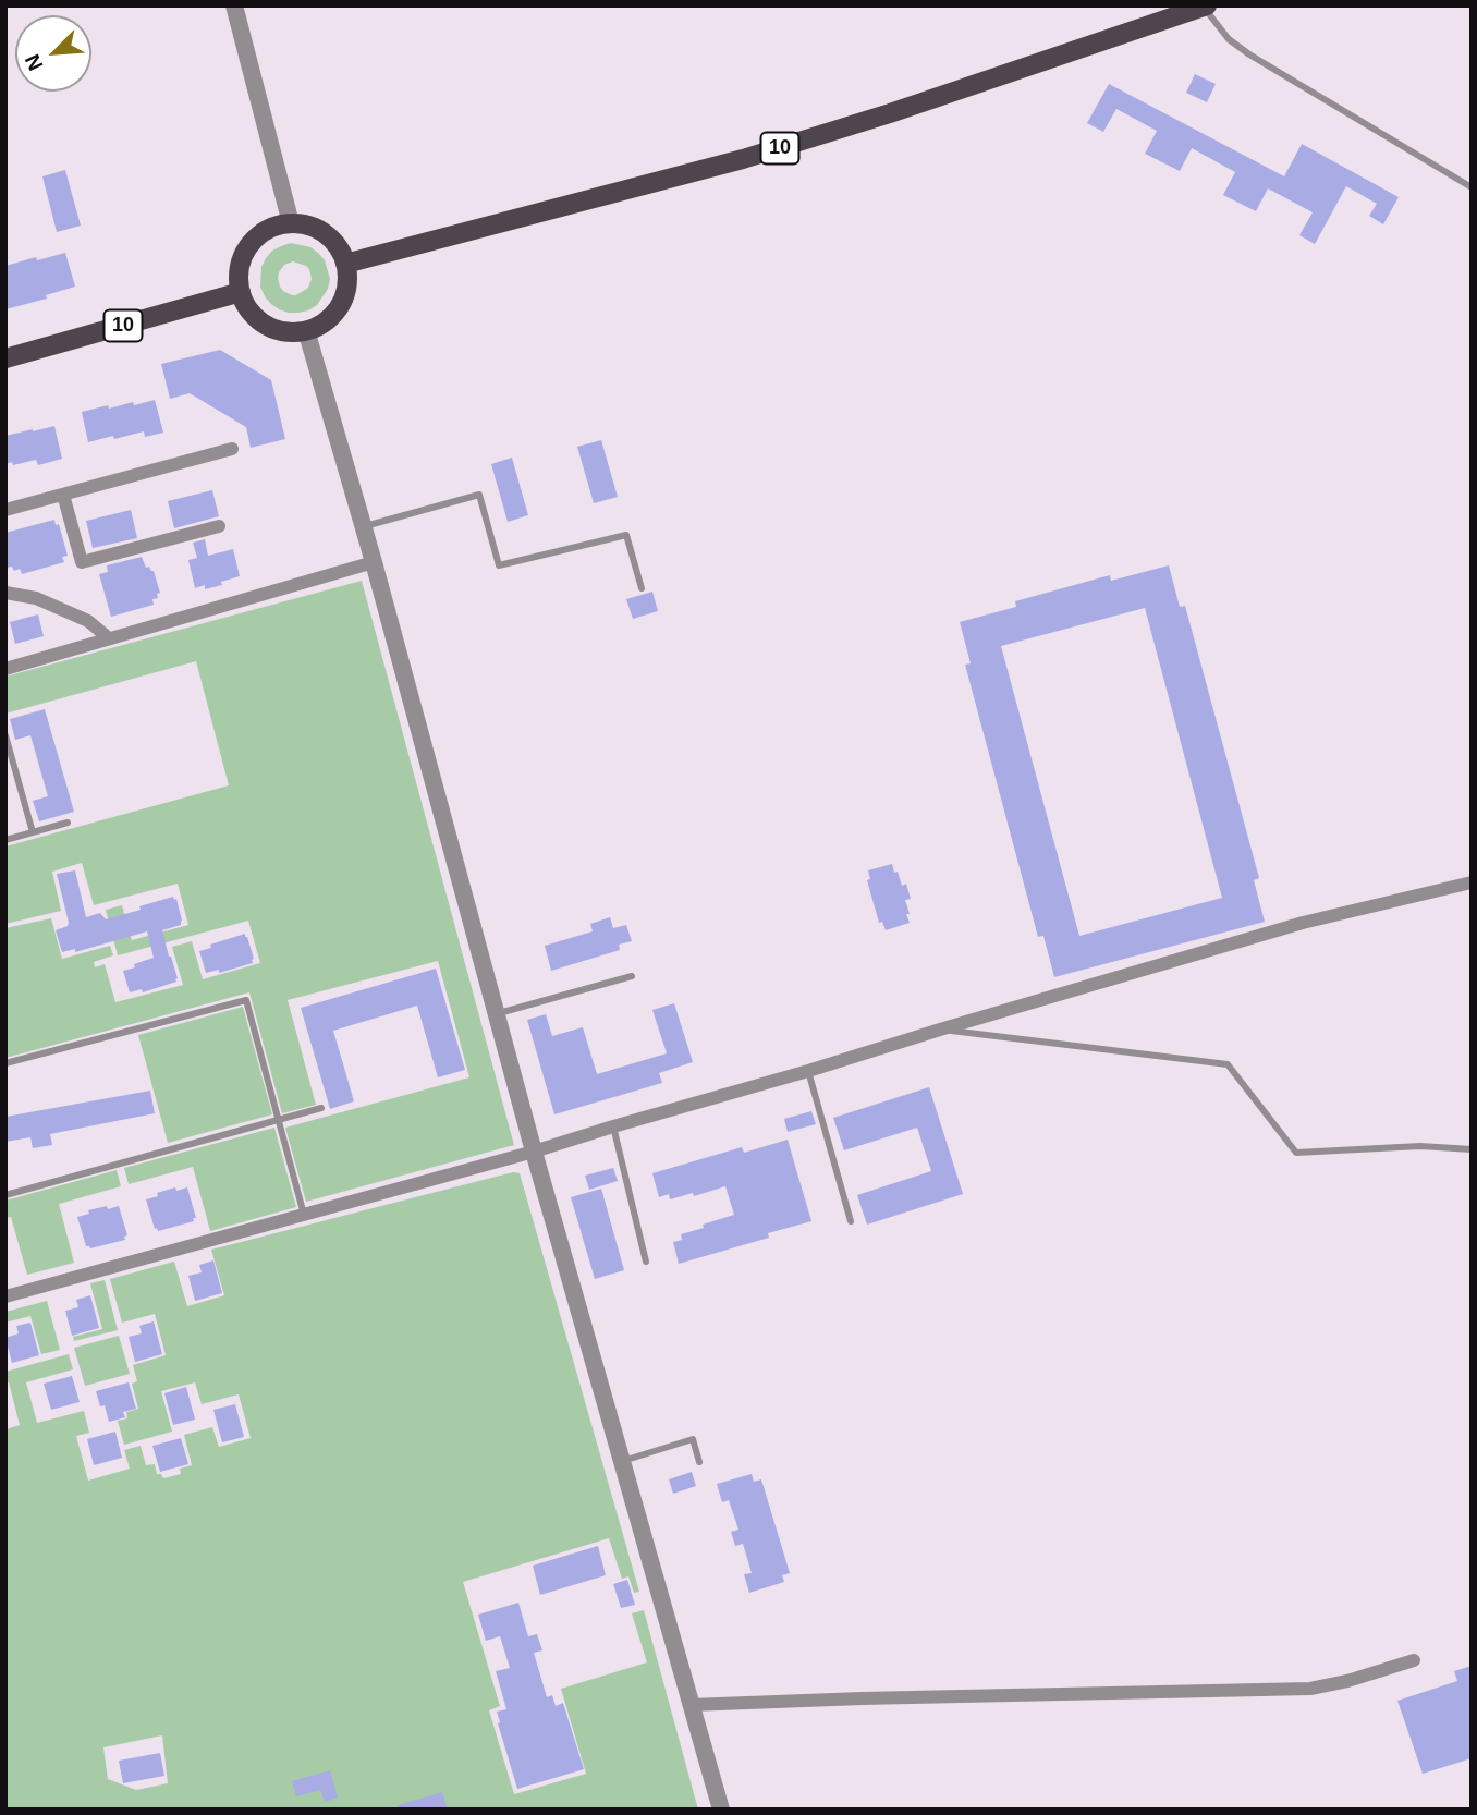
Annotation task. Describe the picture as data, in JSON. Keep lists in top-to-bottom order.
{
  "streets": {
    "main road": ["10"]
  },
  "north": "bottom left"
}
